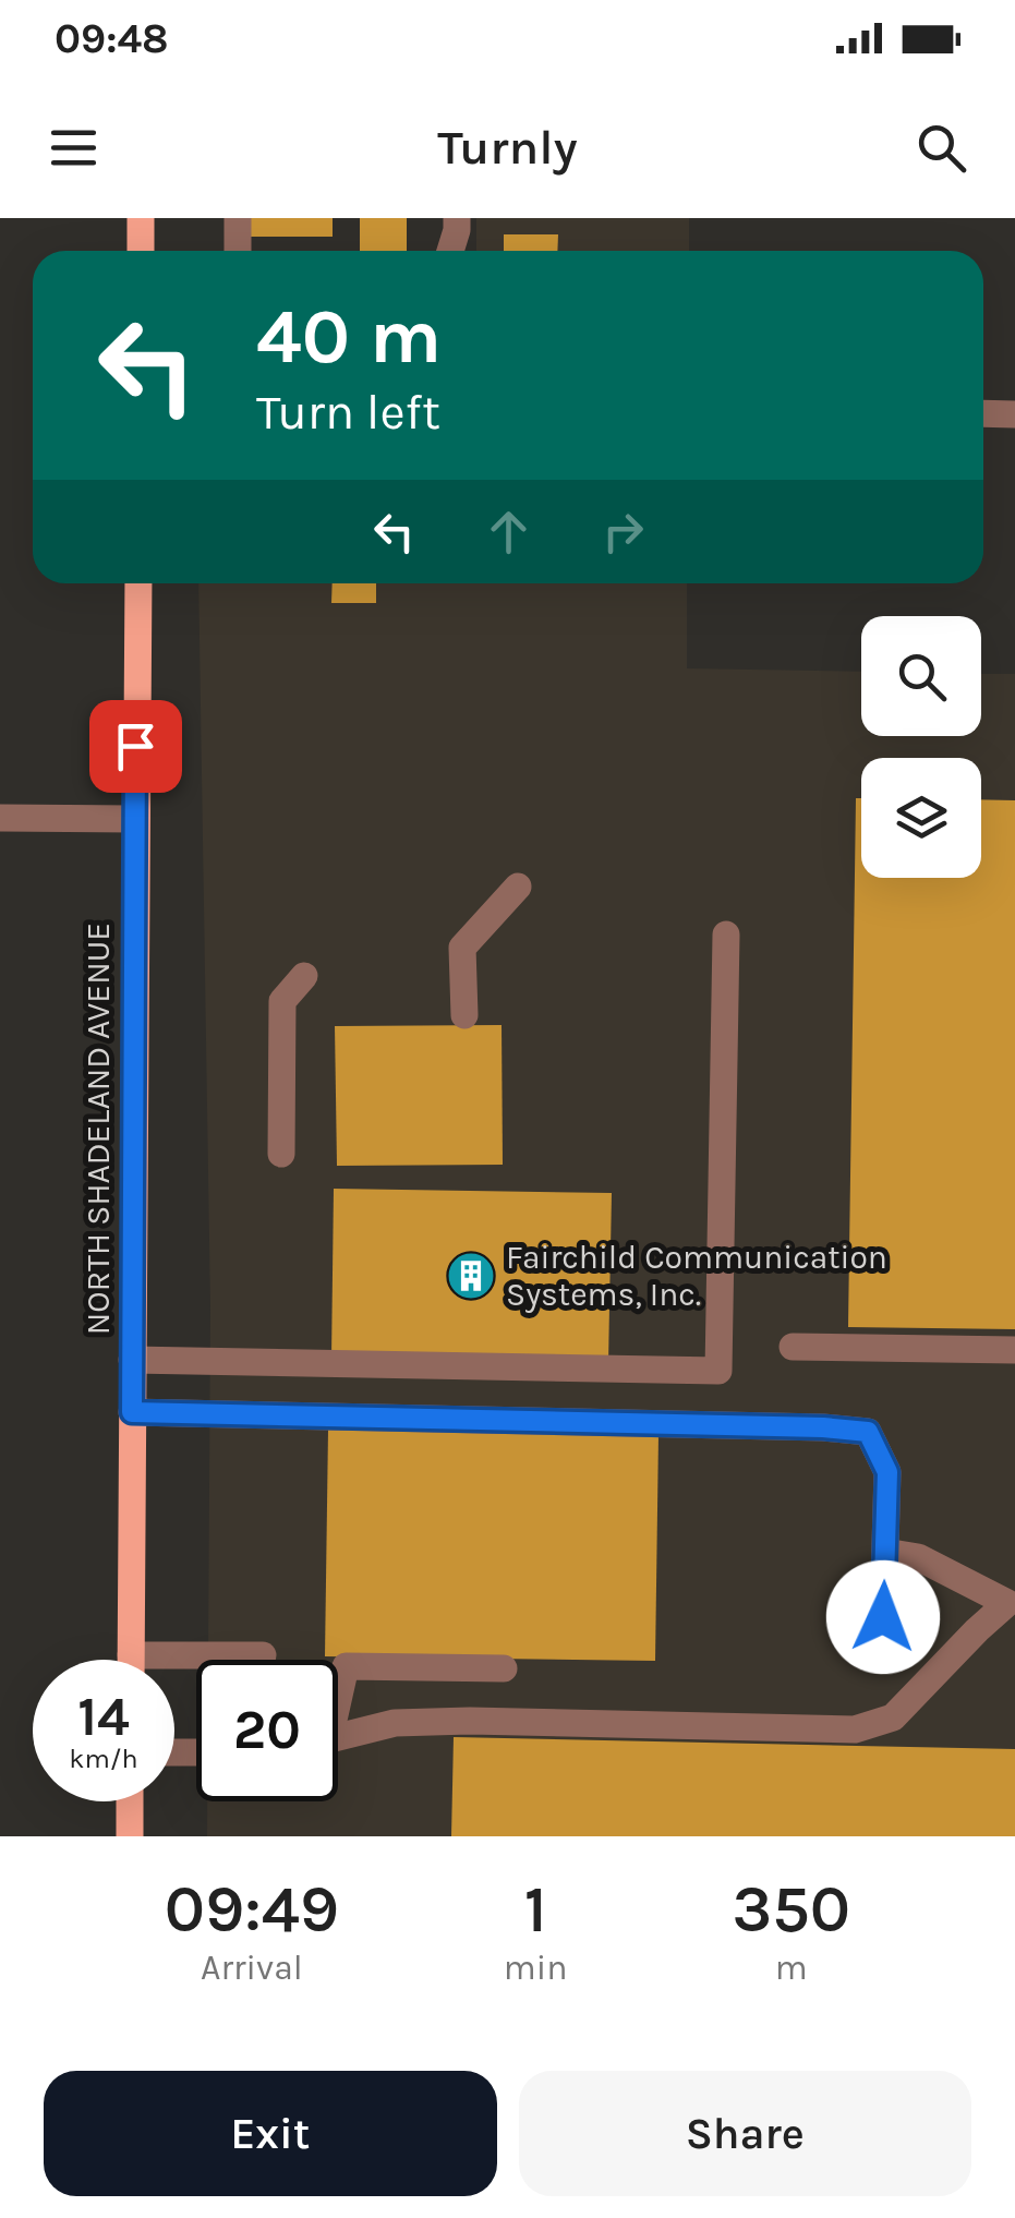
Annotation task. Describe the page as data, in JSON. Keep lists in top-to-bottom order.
{
  "streets": {
    "main road": ["NORTH SHADELAND AVENUE"]
  },
  "places": {
    "building": ["Fairchild Communication Systems, Inc."]
  },
  "page": {
    "status": "09:48",
    "header": "Turnly",
    "turn": ["40 m", "Turn left"],
    "speed": "14 km/h",
    "limit": "20",
    "eta": [
      "09:49",
      "Arrival",
      "1",
      "min",
      "350",
      "m"
    ],
    "buttons": ["Exit", "Share"]
  }
}
